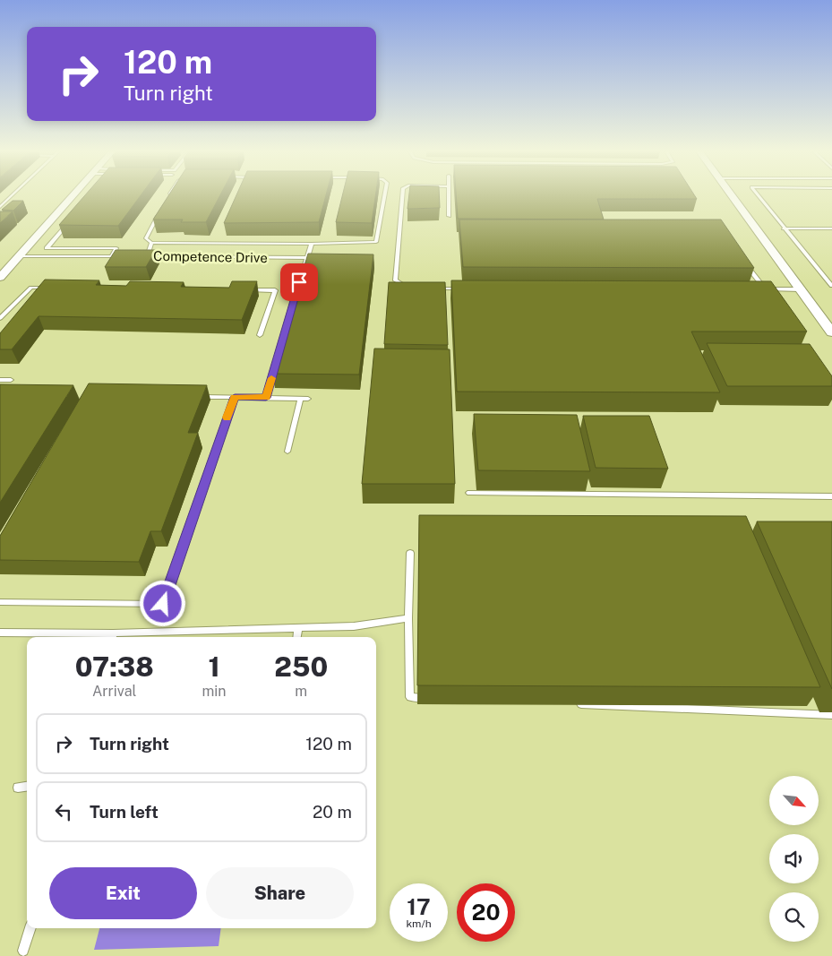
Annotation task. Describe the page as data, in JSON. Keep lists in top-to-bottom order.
{
  "streets": {
    "lane": ["Competence Drive"]
  },
  "north": "bottom right",
  "page": {
    "turn": ["120 m", "Turn right"],
    "eta": [
      "07:38",
      "Arrival",
      "1",
      "min",
      "250",
      "m"
    ],
    "list": [
      {
        "name": "Turn right",
        "value": "120 m"
      },
      {
        "name": "Turn left",
        "value": "20 m"
      }
    ],
    "buttons": ["Exit", "Share"],
    "speed": "17 km/h",
    "limit": "20"
  }
}
